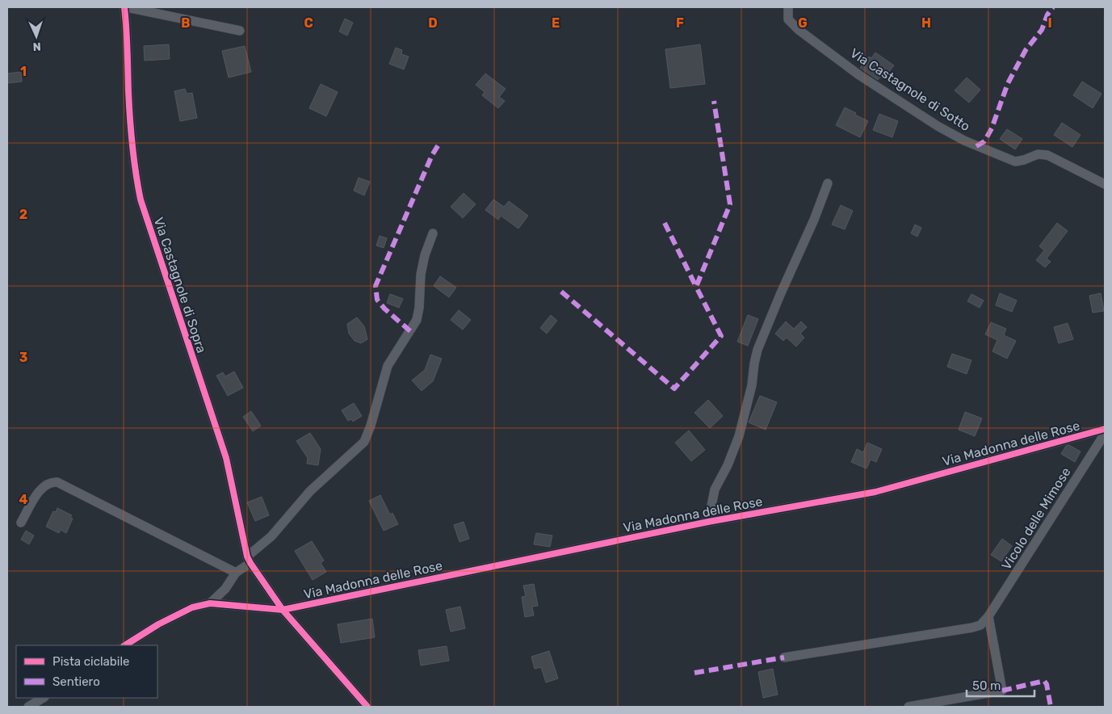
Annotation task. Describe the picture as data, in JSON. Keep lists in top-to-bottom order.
{
  "streets": {
    "street": [
      "Via Castagnole di Sotto",
      "Via Castagnole di Sopra",
      "Via Madonna delle Rose",
      "Vicolo delle Mimose"
    ]
  },
  "legend": ["Pista ciclabile", "Sentiero"],
  "scale_bar": "50 m",
  "north": "bottom",
  "grid": {
    "columns": [
      "B",
      "C",
      "D",
      "E",
      "F",
      "G",
      "H",
      "I"
    ],
    "rows": [
      "1",
      "2",
      "3",
      "4"
    ]
  }
}
